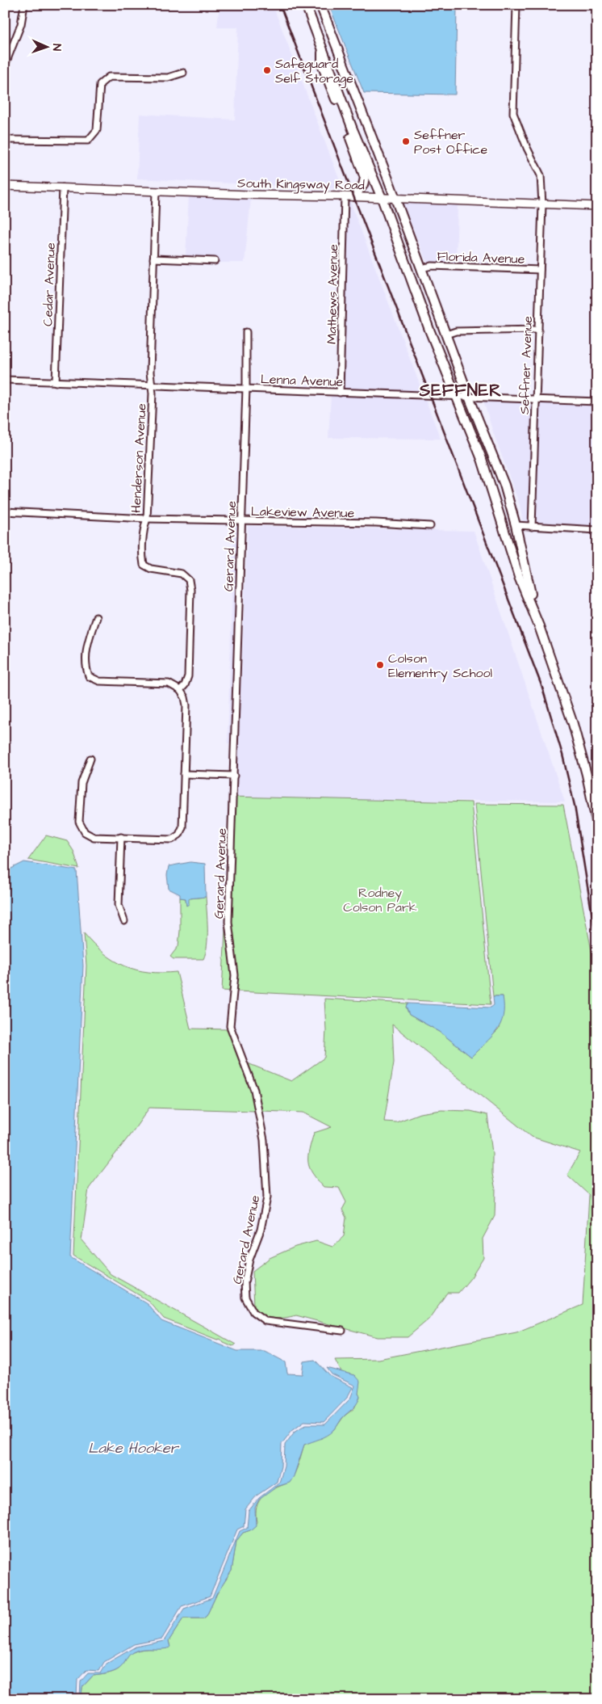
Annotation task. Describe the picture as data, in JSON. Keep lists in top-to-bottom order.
{
  "streets": {
    "street": [
      "South Kingsway Road",
      "Florida Avenue",
      "Cedar Avenue",
      "Mathews Avenue",
      "Seffner Avenue",
      "Lenna Avenue",
      "Henderson Avenue",
      "Lakeview Avenue",
      "Gerard Avenue"
    ]
  },
  "crossings": [
    ["South Kingsway Road", "Cedar Avenue"],
    ["South Kingsway Road", "Mathews Avenue"],
    ["South Kingsway Road", "Seffner Avenue"],
    ["South Kingsway Road", "Henderson Avenue"],
    ["Florida Avenue", "Seffner Avenue"],
    ["Cedar Avenue", "Lenna Avenue"],
    ["Mathews Avenue", "Lenna Avenue"],
    ["Seffner Avenue", "Lenna Avenue"],
    ["Lenna Avenue", "Henderson Avenue"],
    ["Lenna Avenue", "Gerard Avenue"],
    ["Henderson Avenue", "Lakeview Avenue"],
    ["Lakeview Avenue", "Gerard Avenue"]
  ],
  "districts": ["SEFFNER"],
  "water": ["Lake Hooker"],
  "parks": ["Rodney Colson Park"],
  "places": ["Safeguard Self Storage", "Seffner Post Office", "Colson Elementry School"],
  "north": "right"
}
